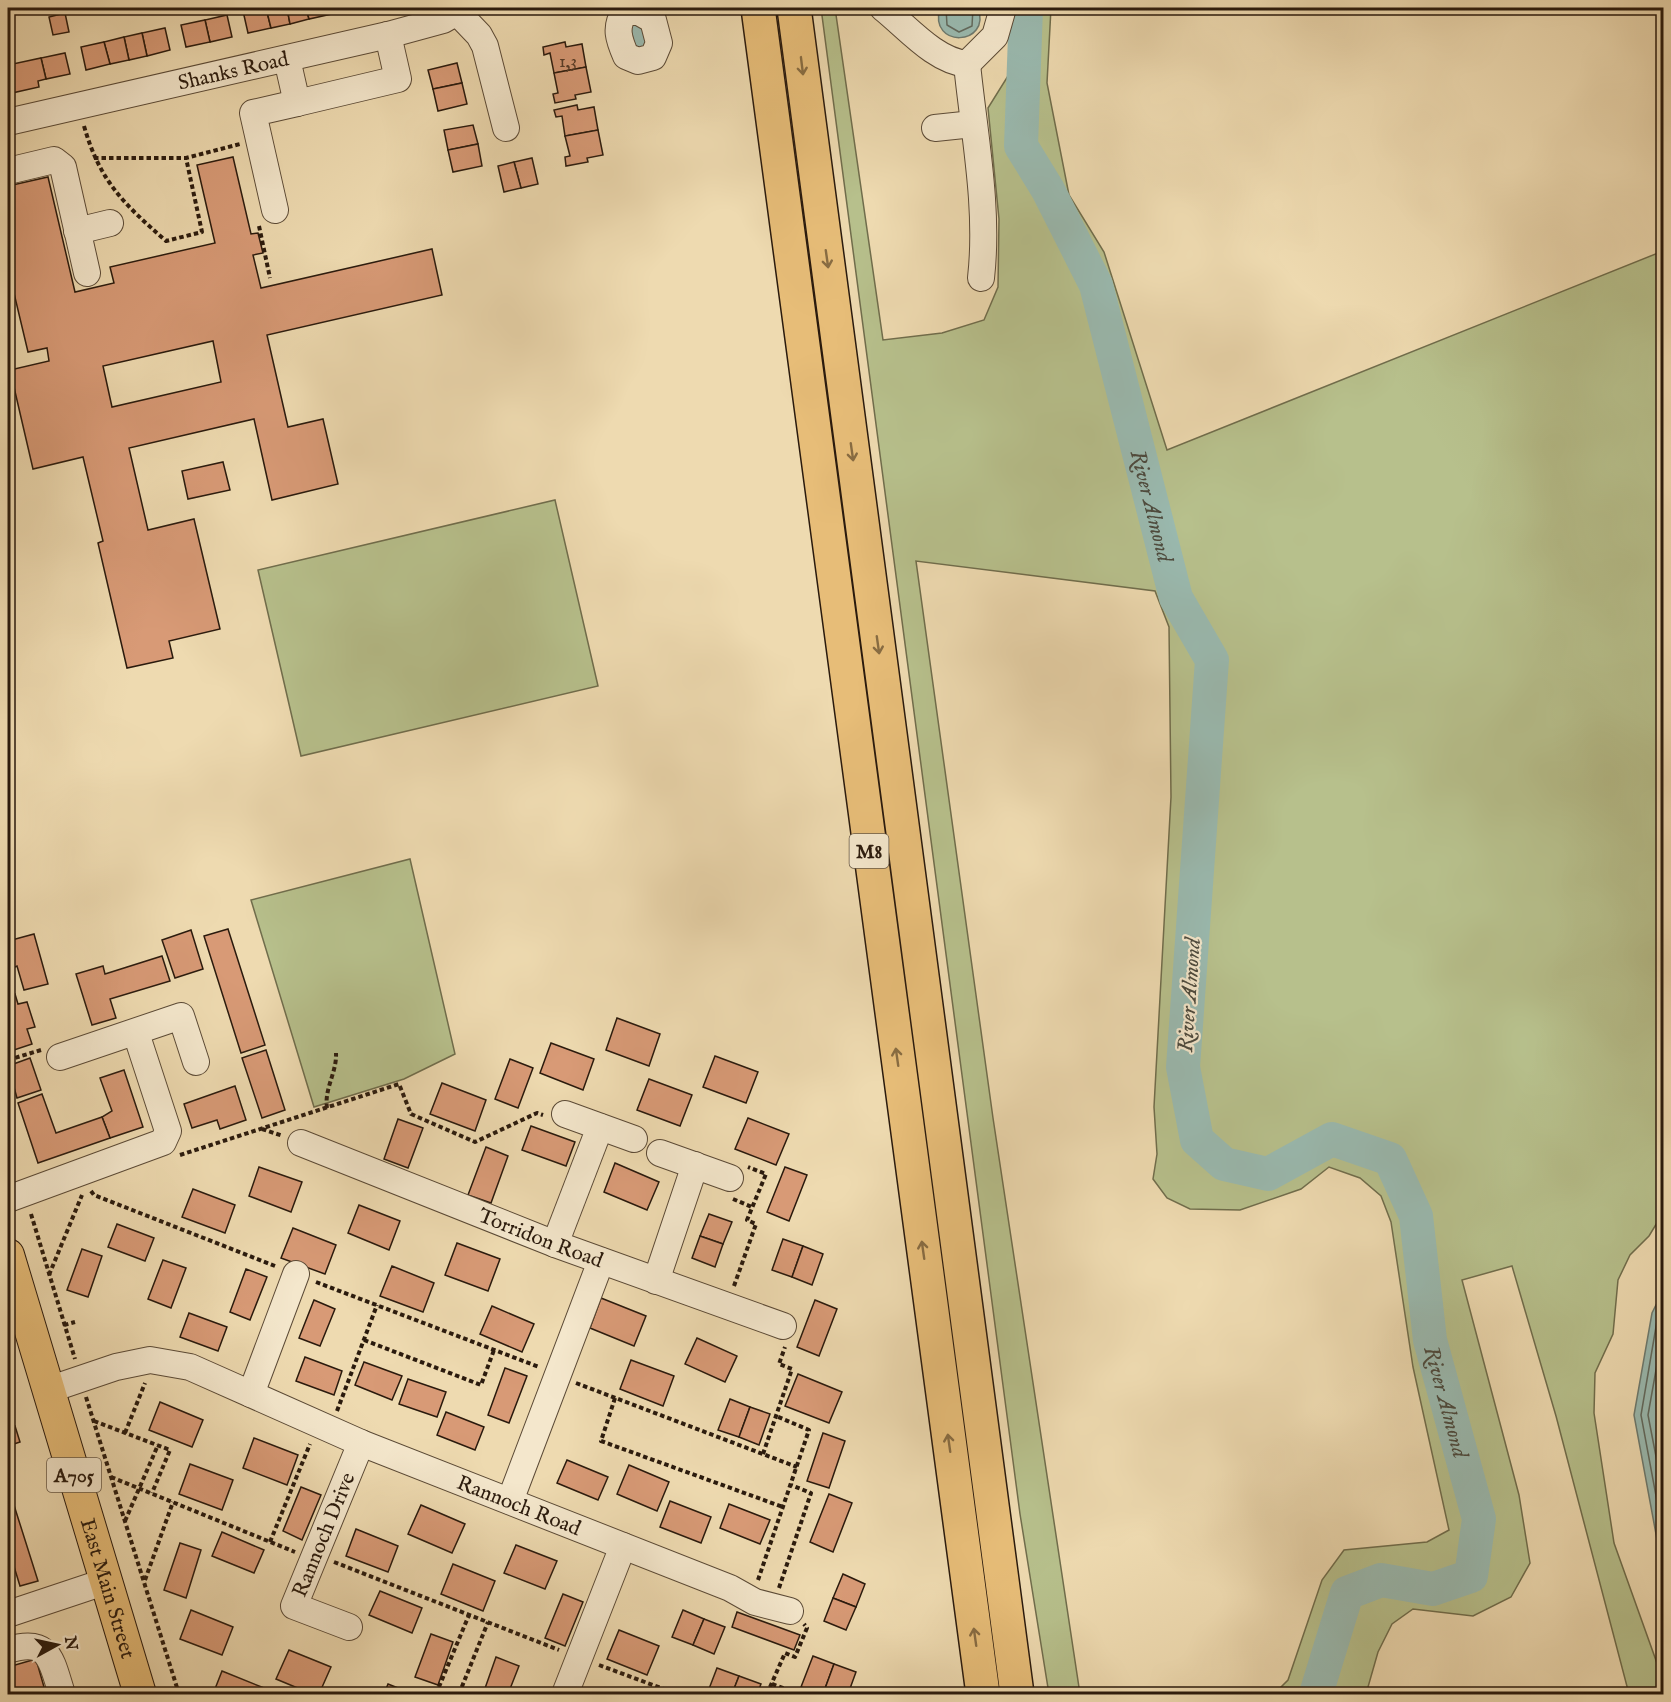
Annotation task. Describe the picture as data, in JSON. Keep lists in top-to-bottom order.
{
  "streets": {
    "highway": ["M8"],
    "main road": ["A705", "East Main Street"],
    "street": [
      "Shanks Road",
      "Torridon Road",
      "Rannoch Road",
      "Rannoch Drive"
    ]
  },
  "crossings": [
    ["Rannoch Road", "Rannoch Drive"],
    ["Rannoch Road", "East Main Street"]
  ],
  "water": ["River Almond"],
  "house_numbers": ["1,3"],
  "north": "right"
}
